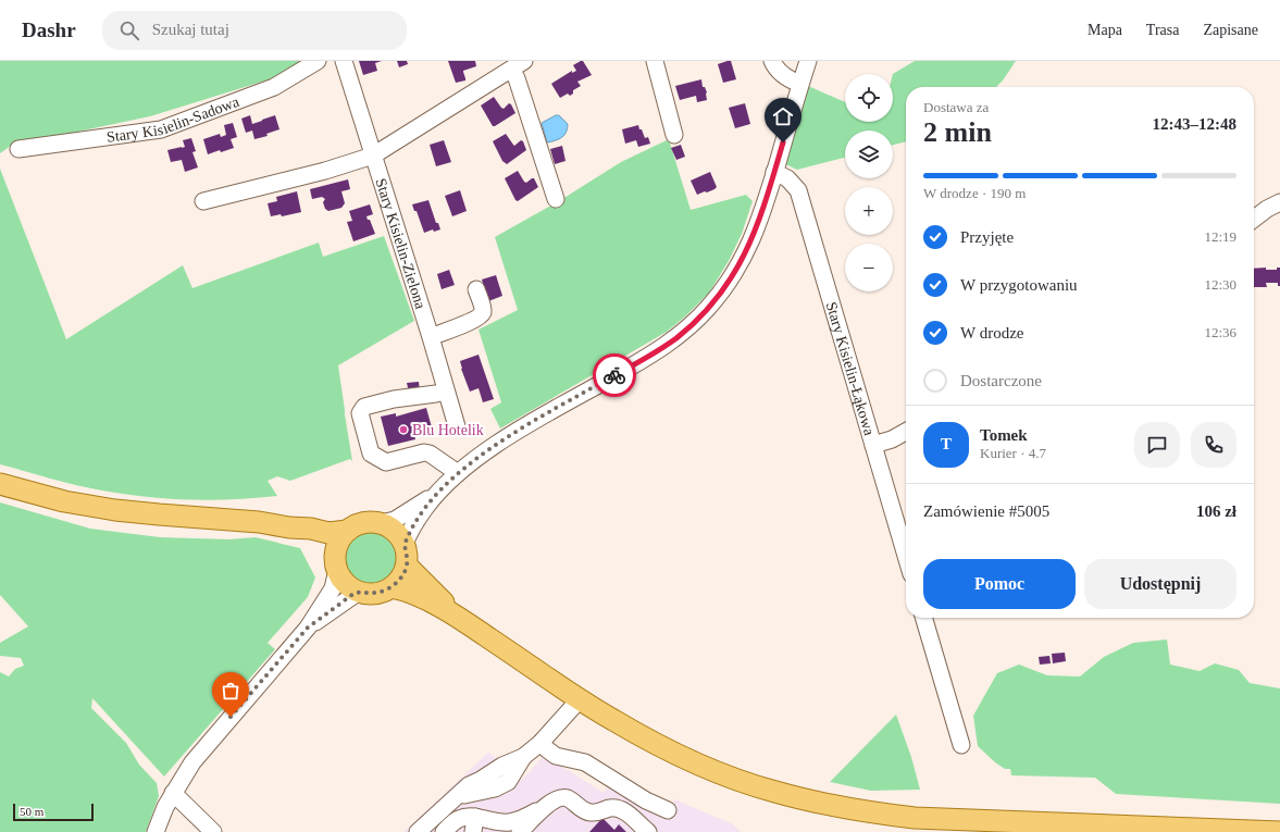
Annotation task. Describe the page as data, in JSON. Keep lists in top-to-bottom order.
{
  "streets": {
    "street": ["Stary Kisielin-Sadowa", "Stary Kisielin-Zielona", "Stary Kisielin-Łąkowa"]
  },
  "places": ["Blu Hotelik"],
  "scale_bar": "50 m",
  "page": {
    "header": "Dashr",
    "search": "Szukaj tutaj",
    "nav": ["Mapa", "Trasa", "Zapisane"],
    "map_buttons": ["+", "−"],
    "heading": ["2 min", "Dostawa za", "12:43–12:48"],
    "panel": [
      "Tomek",
      "Kurier · 4.7",
      "Zamówienie #5005",
      "106 zł"
    ],
    "bar": "W drodze · 190 m",
    "list": [
      ["Przyjęte", "12:19"],
      ["W przygotowaniu", "12:30"],
      ["W drodze", "12:36"],
      "Dostarczone"
    ],
    "round": "T",
    "buttons": ["Pomoc", "Udostępnij"],
    "scale": "50 m"
  }
}
